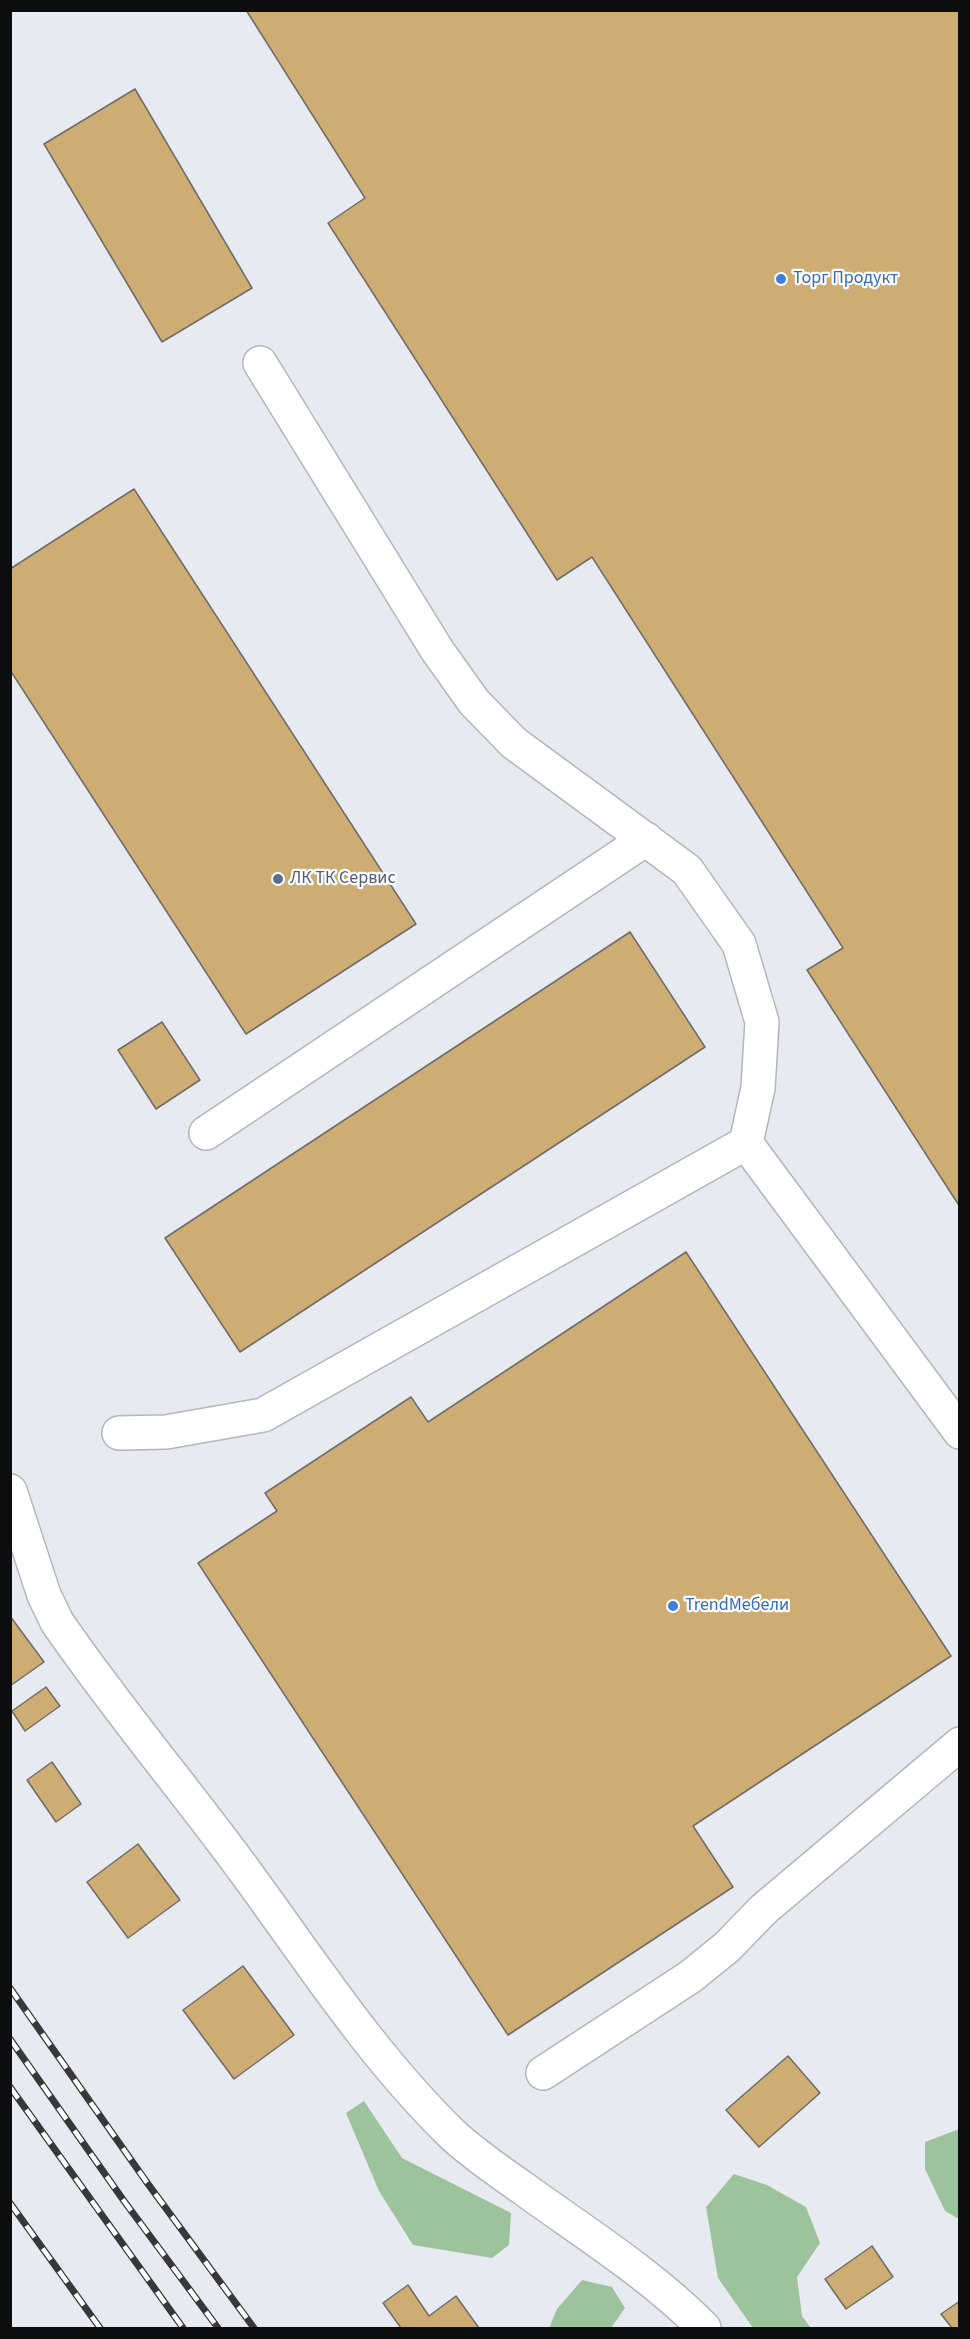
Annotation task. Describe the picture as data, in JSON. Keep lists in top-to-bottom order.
{
  "places": ["Торг Продукт", "ЛК ТК Сервис", "TrendМебели"]
}
